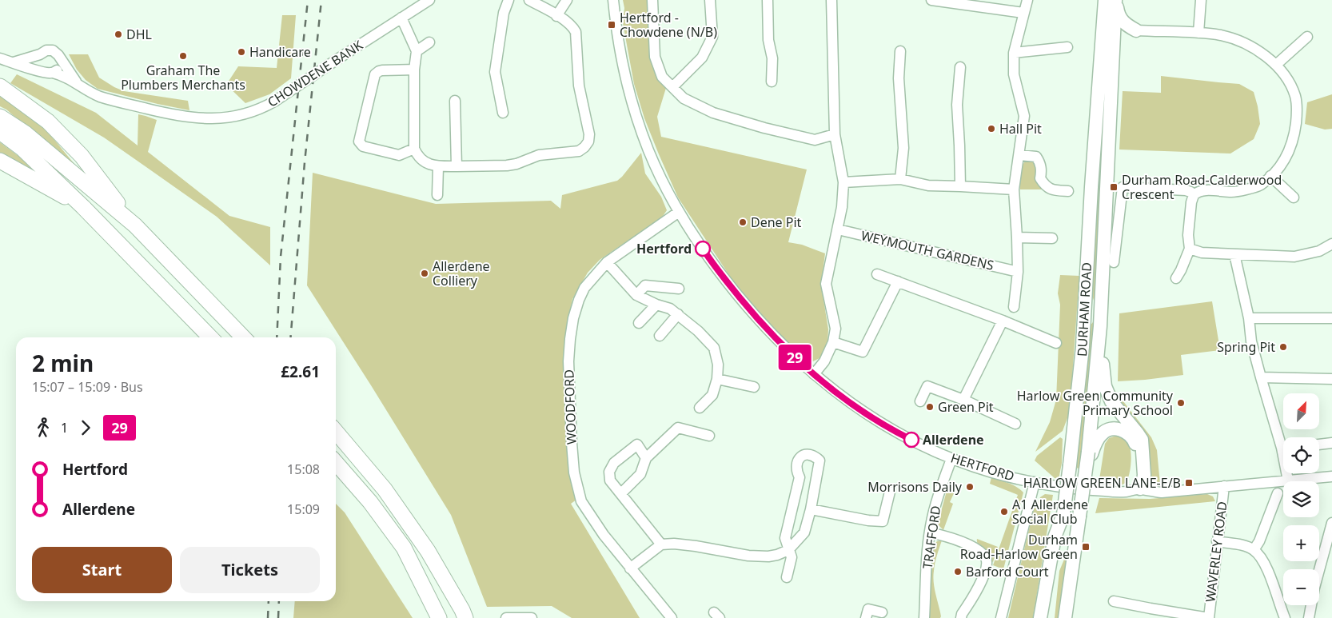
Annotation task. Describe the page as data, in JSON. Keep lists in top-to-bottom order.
{
  "streets": {
    "main road": ["DURHAM ROAD"],
    "street": [
      "CHOWDENE BANK",
      "WEYMOUTH GARDENS",
      "WOODFORD",
      "HERTFORD",
      "TRAFFORD",
      "WAVERLEY ROAD"
    ]
  },
  "crossings": [
    ["WOODFORD", "HERTFORD"],
    ["HERTFORD", "TRAFFORD"],
    ["HERTFORD", "WAVERLEY ROAD"]
  ],
  "places": {
    "transit": [
      "Hertford - Chowdene (N/B)",
      "Durham Road-Calderwood Crescent",
      "HARLOW GREEN LANE-E/B",
      "Durham Road-Harlow Green"
    ],
    "other": [
      "DHL",
      "Handicare",
      "Graham The Plumbers Merchants",
      "Hall Pit",
      "Dene Pit",
      "Hertford",
      "Allerdene Colliery",
      "Spring Pit",
      "Harlow Green Community Primary School",
      "Green Pit",
      "Allerdene",
      "Morrisons Daily",
      "A1 Allerdene Social Club",
      "Barford Court"
    ]
  },
  "lines": ["bus line 29"],
  "north": "top right",
  "page": {
    "on_map": "29",
    "heading": ["2 min", "15:07 – 15:09 · Bus", "£2.61"],
    "map_buttons": ["+", "−"],
    "legs": ["1", "29"],
    "list": [
      {
        "name": "Hertford",
        "value": "15:08"
      },
      {
        "name": "Allerdene",
        "value": "15:09"
      }
    ],
    "buttons": ["Start", "Tickets"]
  }
}
